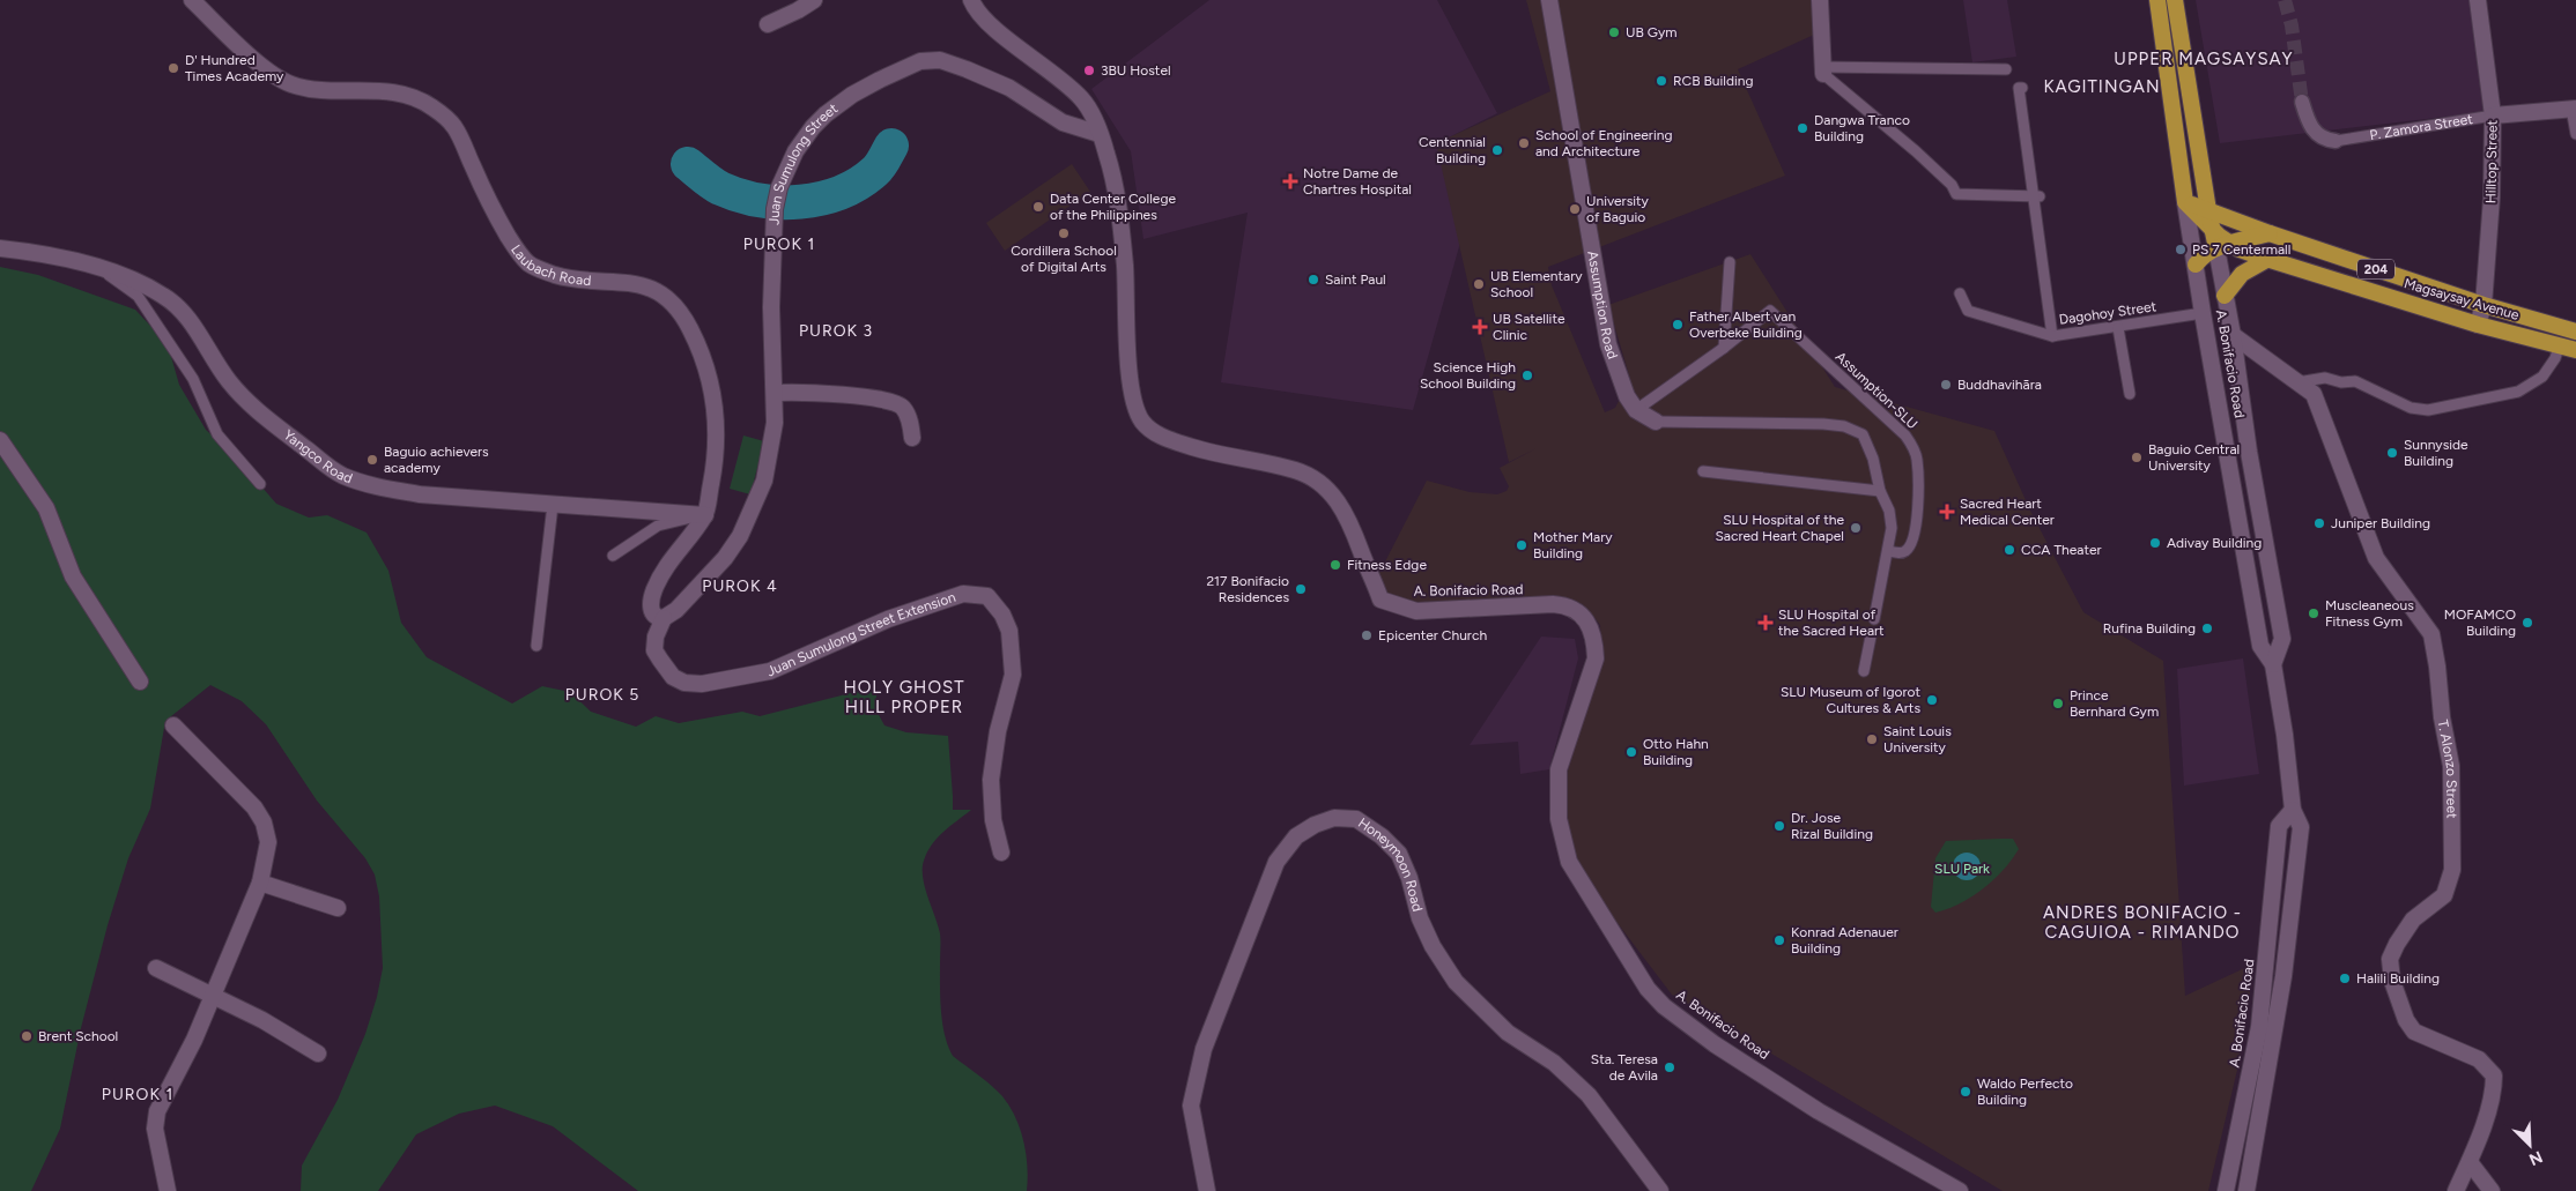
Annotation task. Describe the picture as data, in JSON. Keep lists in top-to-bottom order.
{
  "streets": {
    "highway": ["204", "Magsaysay Avenue"],
    "street": [
      "P. Zamora Street",
      "Hilltop Street",
      "Juan Sumulong Street",
      "Laubach Road",
      "Assumption Road",
      "A. Bonifacio Road",
      "Yangco Road",
      "Juan Sumulong Street Extension",
      "T. Alonzo Street",
      "Honeymoon Road"
    ],
    "lane": ["Dagohoy Street", "Assumption-SLU"]
  },
  "crossings": [
    ["P. Zamora Street", "Hilltop Street"],
    ["Hilltop Street", "Magsaysay Avenue"],
    ["Juan Sumulong Street", "Laubach Road"],
    ["Juan Sumulong Street", "A. Bonifacio Road"],
    ["Juan Sumulong Street", "Juan Sumulong Street Extension"],
    ["Laubach Road", "Yangco Road"],
    ["Laubach Road", "Juan Sumulong Street Extension"],
    ["Magsaysay Avenue", "A. Bonifacio Road"],
    ["Assumption Road", "Assumption-SLU"],
    ["Dagohoy Street", "A. Bonifacio Road"],
    ["A. Bonifacio Road", "T. Alonzo Street"]
  ],
  "districts": [
    "UPPER MAGSAYSAY",
    "KAGITINGAN",
    "PUROK 1",
    "PUROK 3",
    "PUROK 4",
    "HOLY GHOST HILL PROPER",
    "PUROK 5",
    "ANDRES BONIFACIO - CAGUIOA - RIMANDO",
    "PUROK 1"
  ],
  "parks": ["SLU Park"],
  "places": {
    "other": [
      "UB Gym",
      "D' Hundred Times Academy",
      "3BU Hostel",
      "RCB Building",
      "Dangwa Tranco Building",
      "School of Engineering and Architecture",
      "Centennial Building",
      "Data Center College of the Philippines",
      "University of Baguio",
      "Cordillera School of Digital Arts",
      "PS 7 Centermall",
      "Saint Paul",
      "UB Elementary School",
      "Father Albert van Overbeke Building",
      "Science High School Building",
      "Buddhavihāra",
      "Sunnyside Building",
      "Baguio Central University",
      "Baguio achievers academy",
      "Juniper Building",
      "SLU Hospital of the Sacred Heart Chapel",
      "Adivay Building",
      "Mother Mary Building",
      "CCA Theater",
      "Fitness Edge",
      "217 Bonifacio Residences",
      "Muscleaneous Fitness Gym",
      "MOFAMCO Building",
      "Rufina Building",
      "Epicenter Church",
      "SLU Museum of Igorot Cultures & Arts",
      "Prince Bernhard Gym",
      "Saint Louis University",
      "Otto Hahn Building",
      "Dr. Jose Rizal Building",
      "Konrad Adenauer Building",
      "Halili Building",
      "Brent School",
      "Sta. Teresa de Avila",
      "Waldo Perfecto Building"
    ],
    "health": [
      "Notre Dame de Chartres Hospital",
      "UB Satellite Clinic",
      "Sacred Heart Medical Center",
      "SLU Hospital of the Sacred Heart"
    ]
  },
  "north": "bottom right"
}
